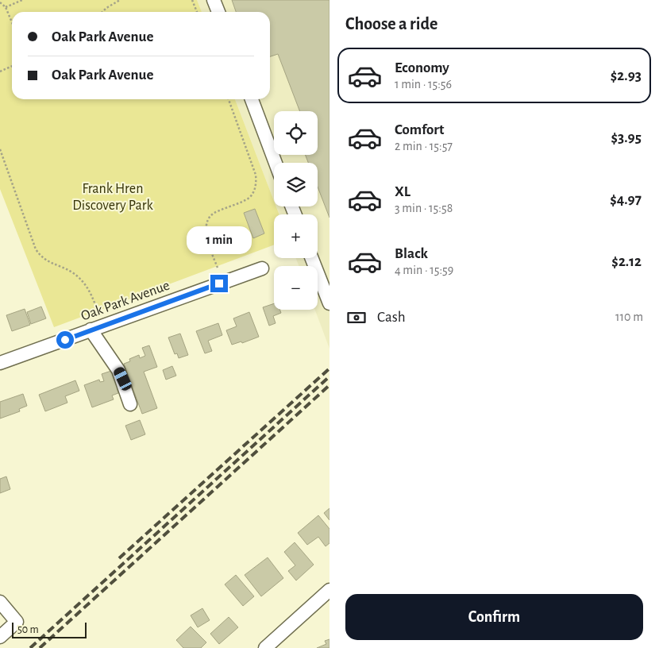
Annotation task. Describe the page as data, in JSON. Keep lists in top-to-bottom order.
{
  "streets": {
    "street": ["Oak Park Avenue"]
  },
  "parks": ["Frank Hren Discovery Park"],
  "scale_bar": "50 m",
  "page": {
    "heading": "Choose a ride",
    "banner": ["Oak Park Avenue", "Oak Park Avenue"],
    "list": [
      {
        "name": "Economy",
        "note": "1 min · 15:56",
        "value": "$2.93"
      },
      {
        "name": "Comfort",
        "note": "2 min · 15:57",
        "value": "$3.95"
      },
      {
        "name": "XL",
        "note": "3 min · 15:58",
        "value": "$4.97"
      },
      {
        "name": "Black",
        "note": "4 min · 15:59",
        "value": "$2.12"
      }
    ],
    "map_buttons": ["+", "−"],
    "bubble": "1 min",
    "pay": ["Cash", "110 m"],
    "buttons": "Confirm",
    "scale": "50 m"
  }
}
